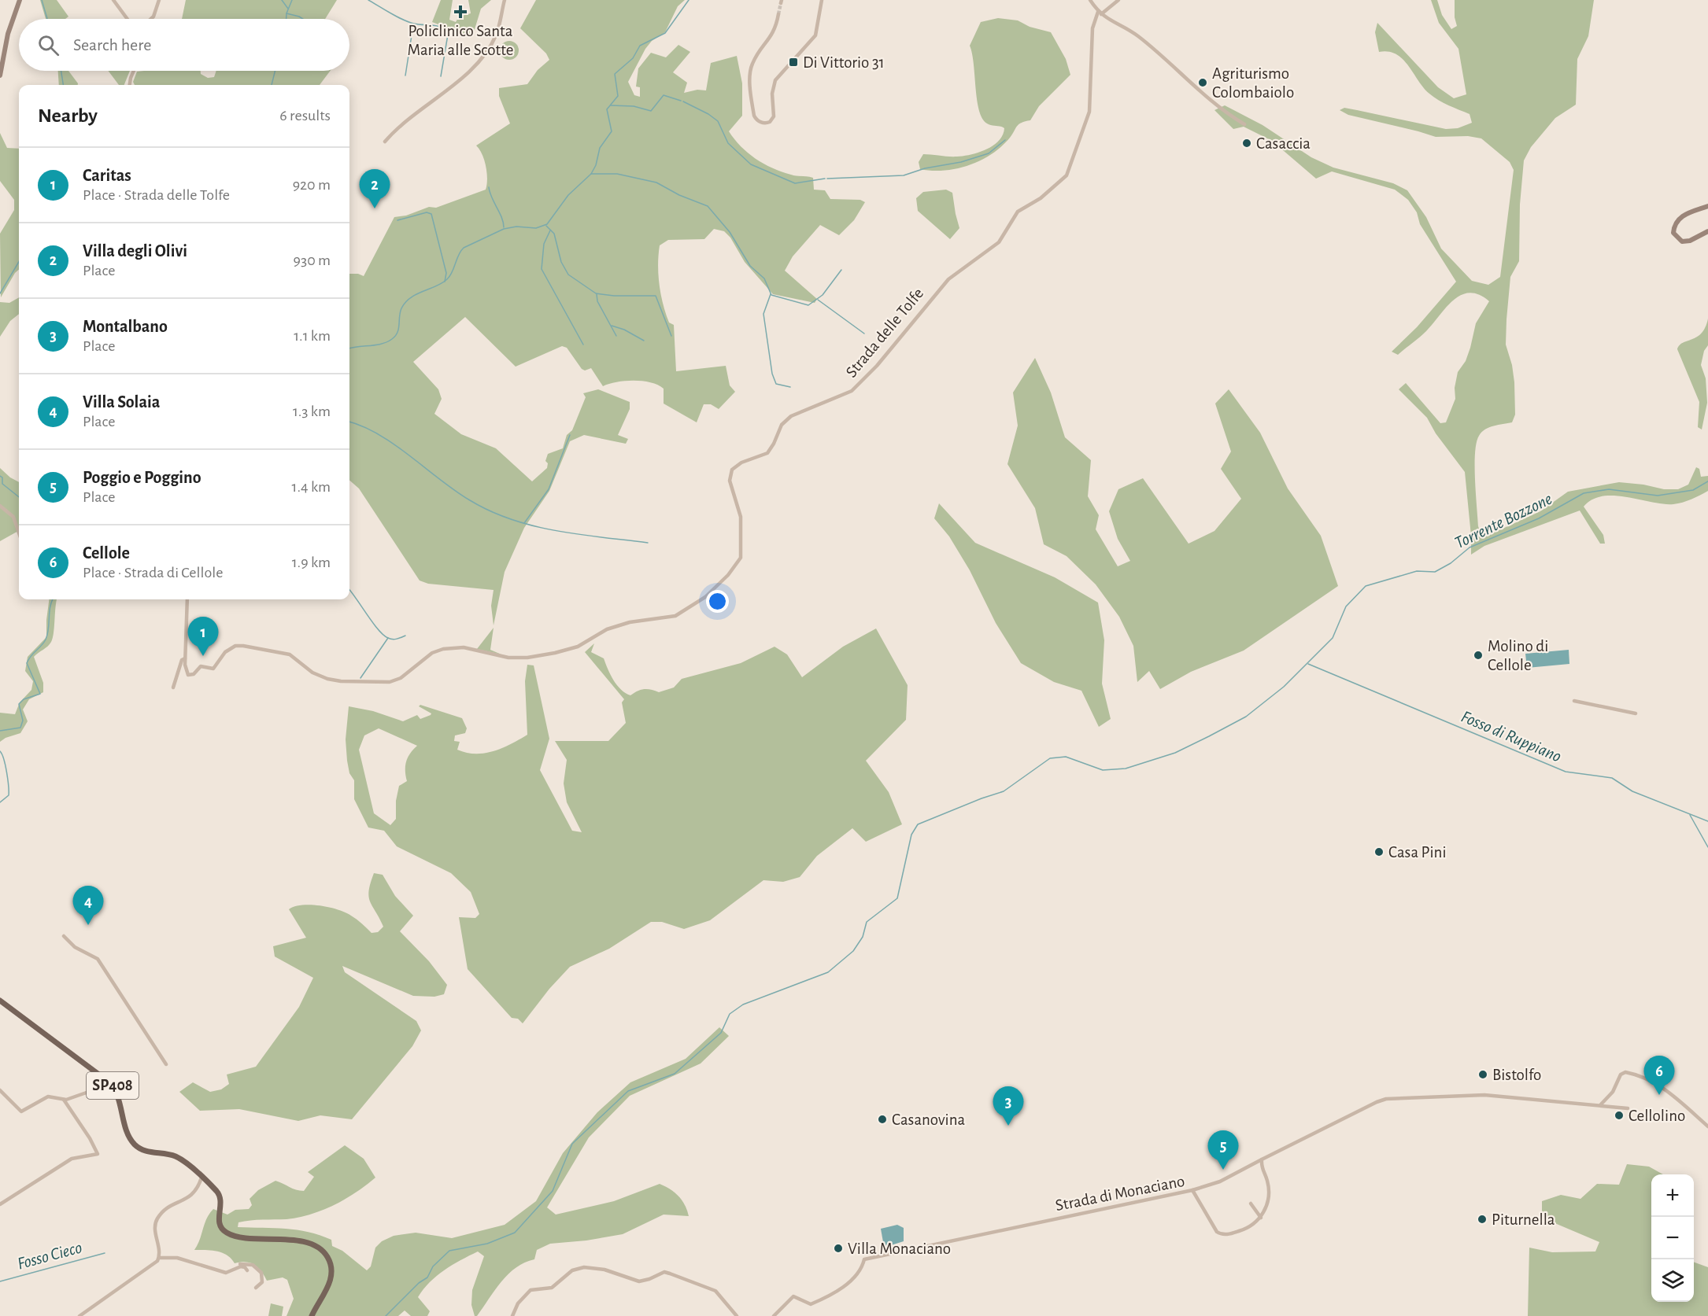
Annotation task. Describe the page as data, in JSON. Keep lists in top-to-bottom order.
{
  "streets": {
    "main road": ["SP408"],
    "street": ["Strada delle Tolfe", "Strada di Monaciano"]
  },
  "water": ["Torrente Bozzone", "Fosso di Ruppiano", "Fosso Cieco"],
  "places": {
    "health": ["Policlinico Santa Maria alle Scotte"],
    "transit": ["Di Vittorio 31"],
    "other": [
      "Agriturismo Colombaiolo",
      "Casaccia",
      "Molino di Cellole",
      "Casa Pini",
      "Bistolfo",
      "Cellolino",
      "Casanovina",
      "Piturnella",
      "Villa Monaciano"
    ]
  },
  "page": {
    "search": "Search here",
    "heading": ["Nearby", "6 results"],
    "list": [
      {
        "mark": "1",
        "name": "Caritas",
        "note": "Place · Strada delle Tolfe",
        "value": "920 m"
      },
      {
        "mark": "2",
        "name": "Villa degli Olivi",
        "note": "Place",
        "value": "930 m"
      },
      {
        "mark": "3",
        "name": "Montalbano",
        "note": "Place",
        "value": "1.1 km"
      },
      {
        "mark": "4",
        "name": "Villa Solaia",
        "note": "Place",
        "value": "1.3 km"
      },
      {
        "mark": "5",
        "name": "Poggio e Poggino",
        "note": "Place",
        "value": "1.4 km"
      },
      {
        "mark": "6",
        "name": "Cellole",
        "note": "Place · Strada di Cellole",
        "value": "1.9 km"
      }
    ],
    "pins": [
      "2",
      "1",
      "4",
      "6",
      "3",
      "5"
    ],
    "map_buttons": ["+", "−"]
  }
}
